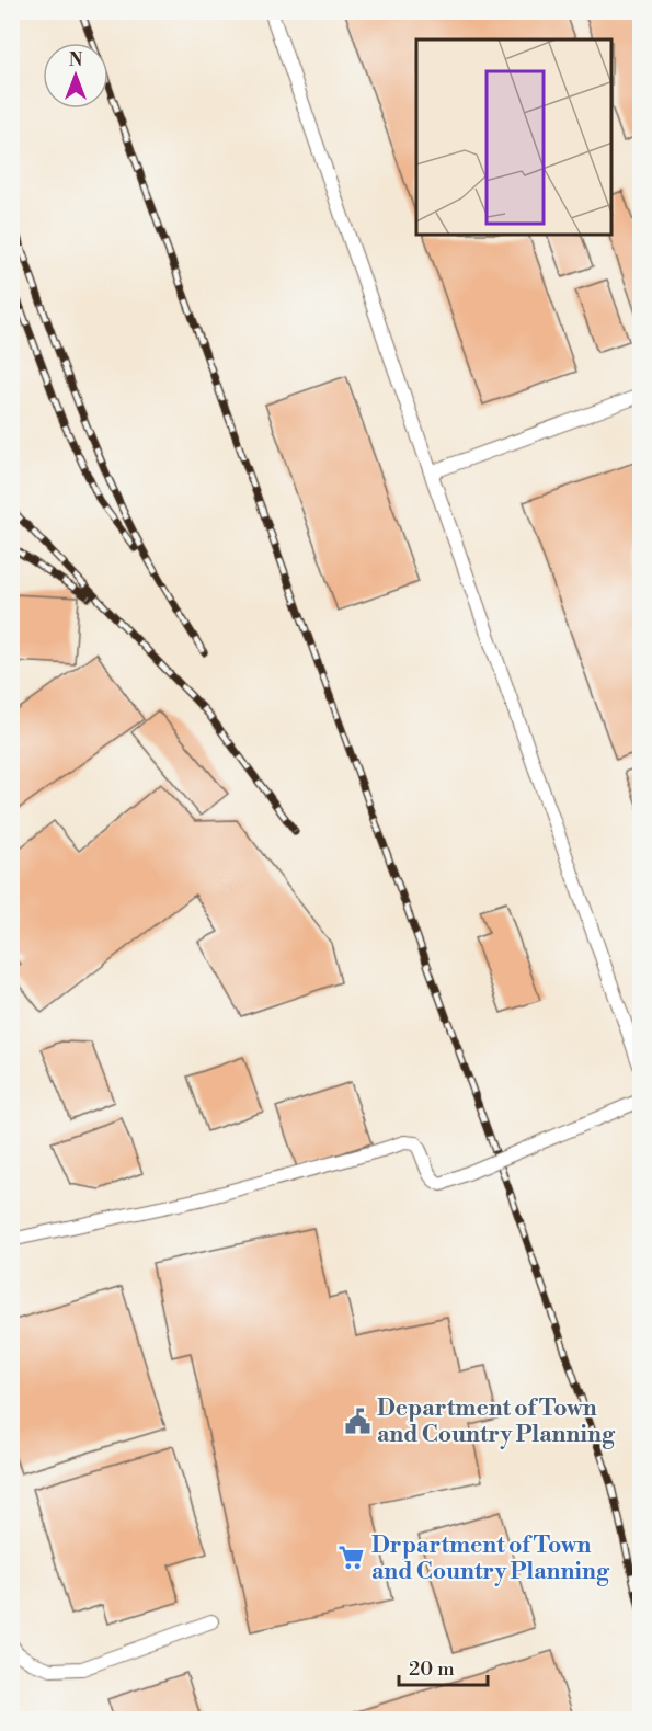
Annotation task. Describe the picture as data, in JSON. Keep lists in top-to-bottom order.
{
  "places": {
    "public building": ["Department of Town and Country Planning"],
    "supermarket": ["Drpartment of Town and Country Planning"]
  },
  "scale_bar": "20 m",
  "north": "top"
}
